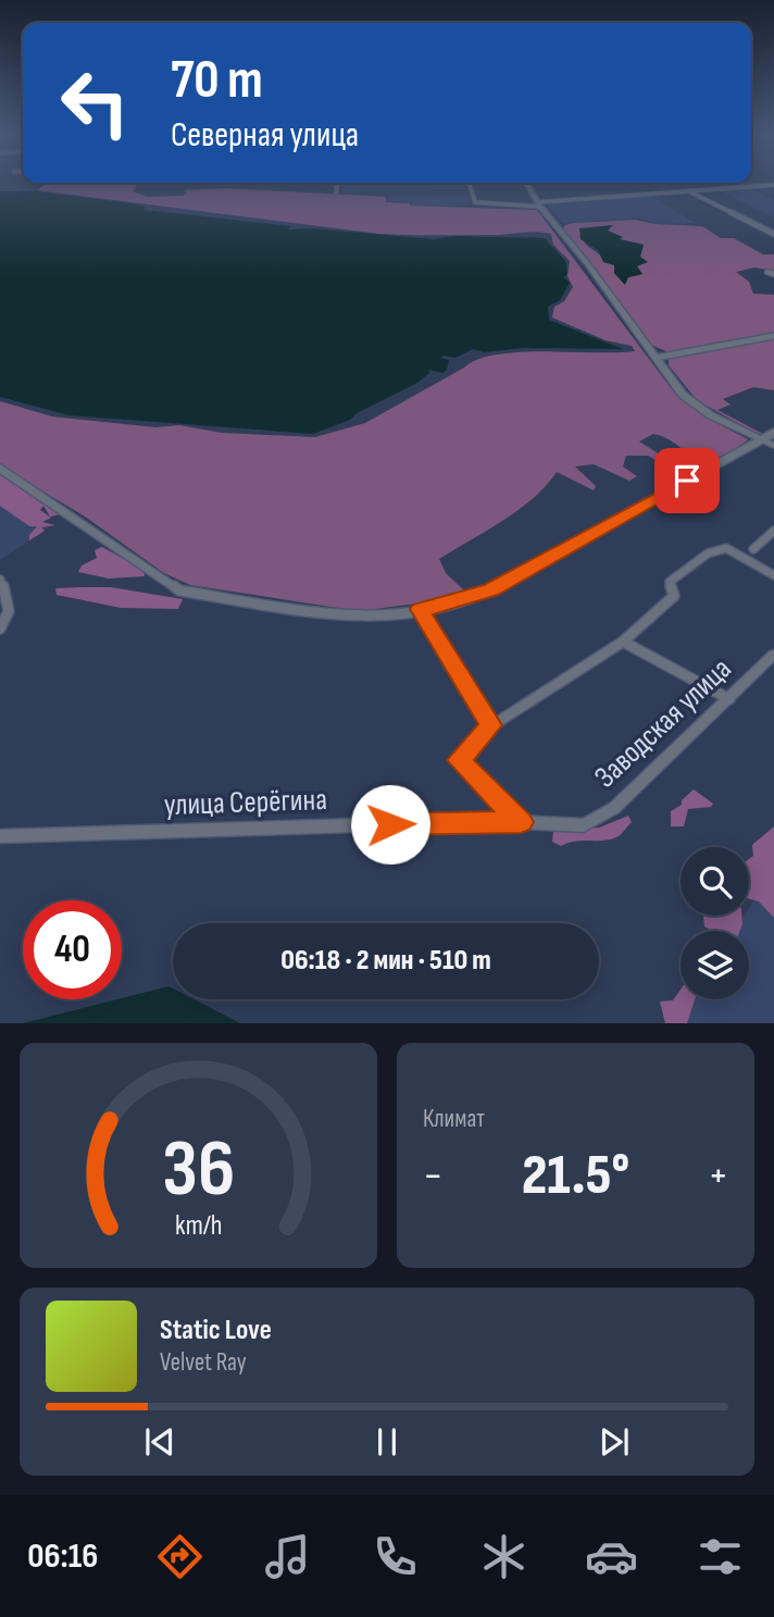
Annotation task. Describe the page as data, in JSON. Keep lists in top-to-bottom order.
{
  "streets": {
    "street": ["Заводская улица", "улица Серёгина"]
  },
  "crossings": [
    ["Заводская улица", "улица Серёгина"]
  ],
  "page": {
    "turn": ["70 m", "Северная улица"],
    "limit": "40",
    "trip": "06:18 · 2 мин · 510 m",
    "tile": "Климат",
    "heat": ["−", "21.5°", "+"],
    "song": ["Static Love", "Velvet Ray"],
    "tabs": "06:16",
    "gauge": ["36", "km/h"]
  }
}
